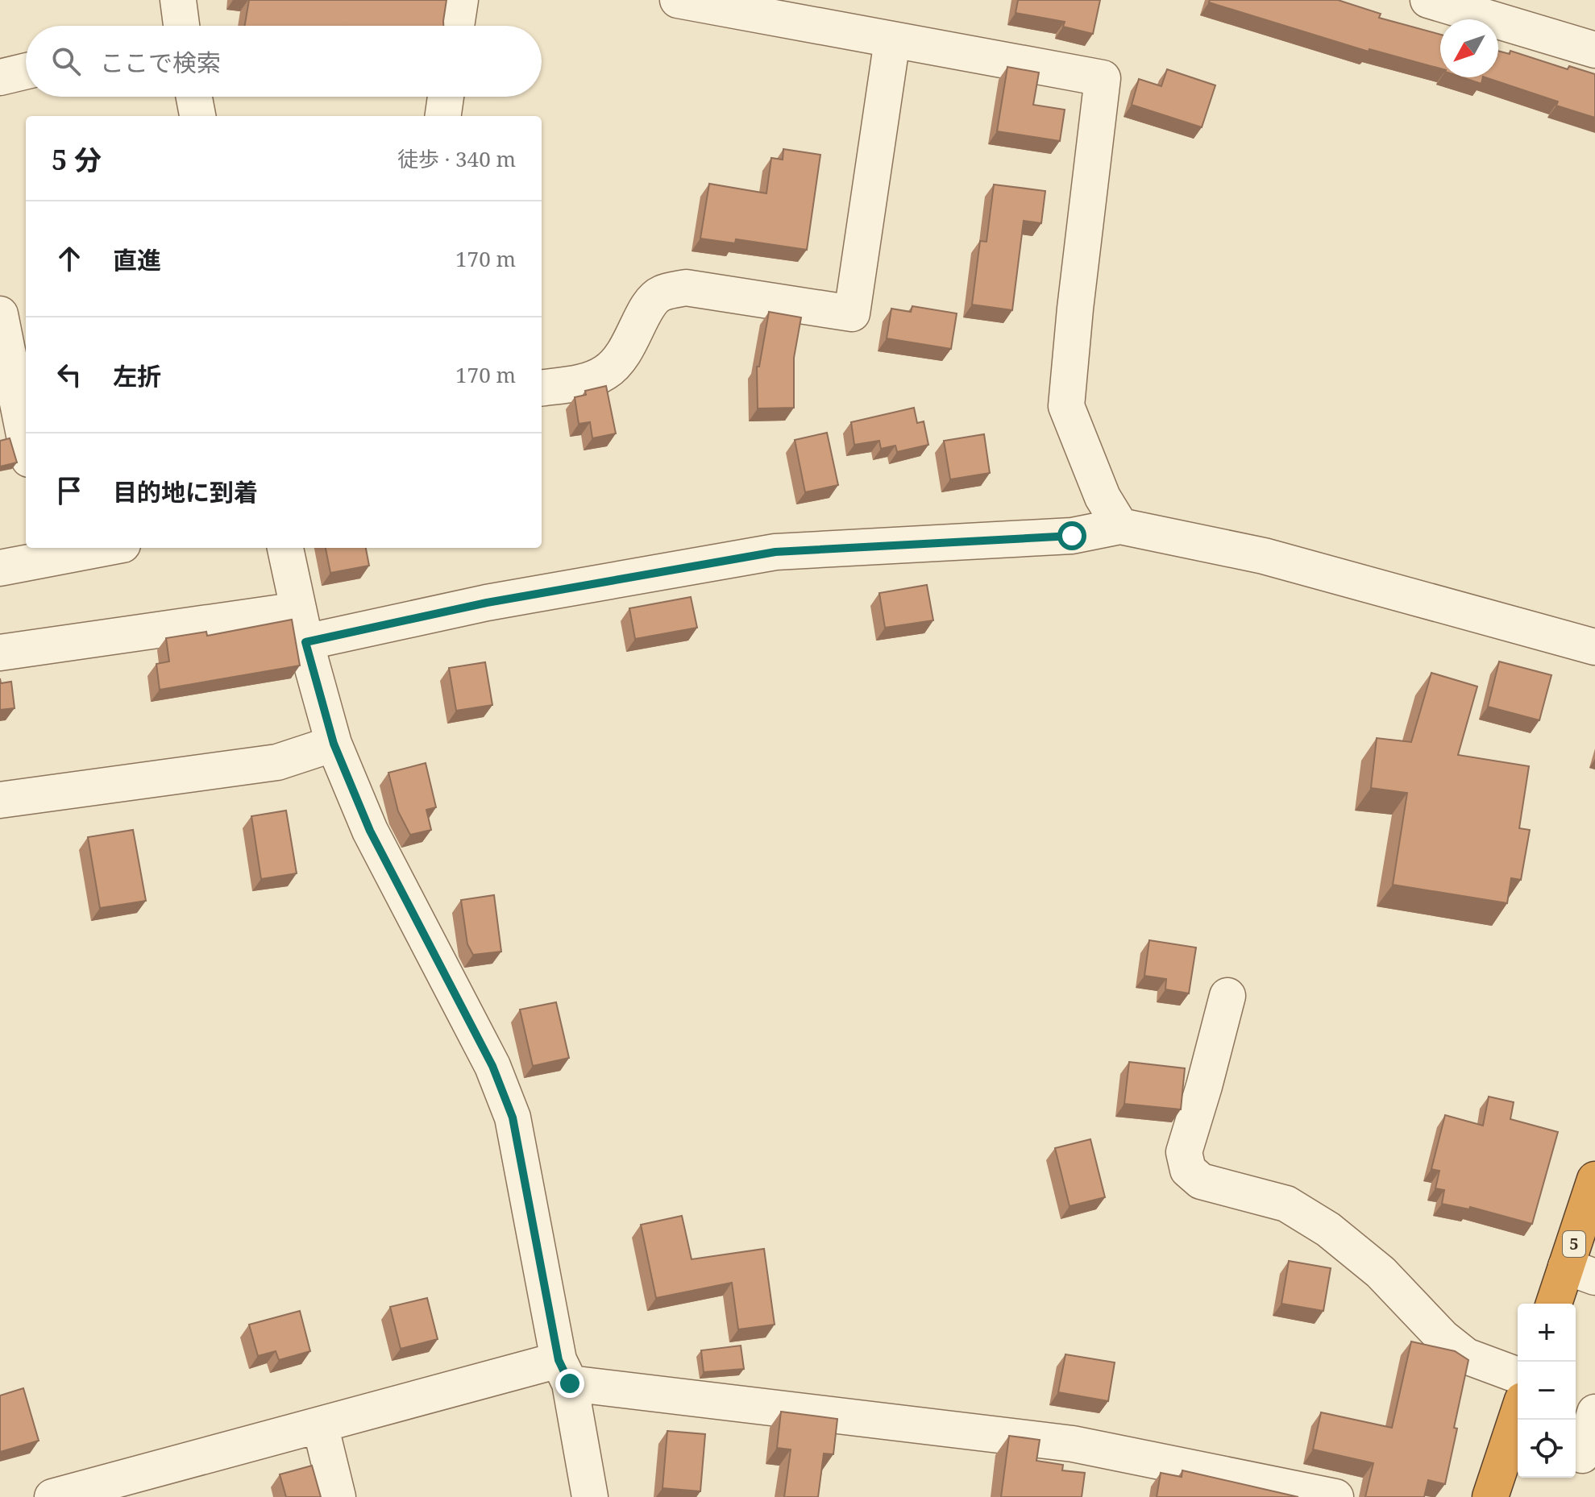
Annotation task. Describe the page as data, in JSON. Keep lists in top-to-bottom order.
{
  "streets": {
    "highway": ["5"]
  },
  "north": "bottom left",
  "page": {
    "search": "ここで検索",
    "heading": ["5 分", "徒歩 · 340 m"],
    "list": [
      ["直進", "170 m"],
      ["左折", "170 m"],
      "目的地に到着"
    ],
    "map_buttons": ["+", "−"]
  }
}
